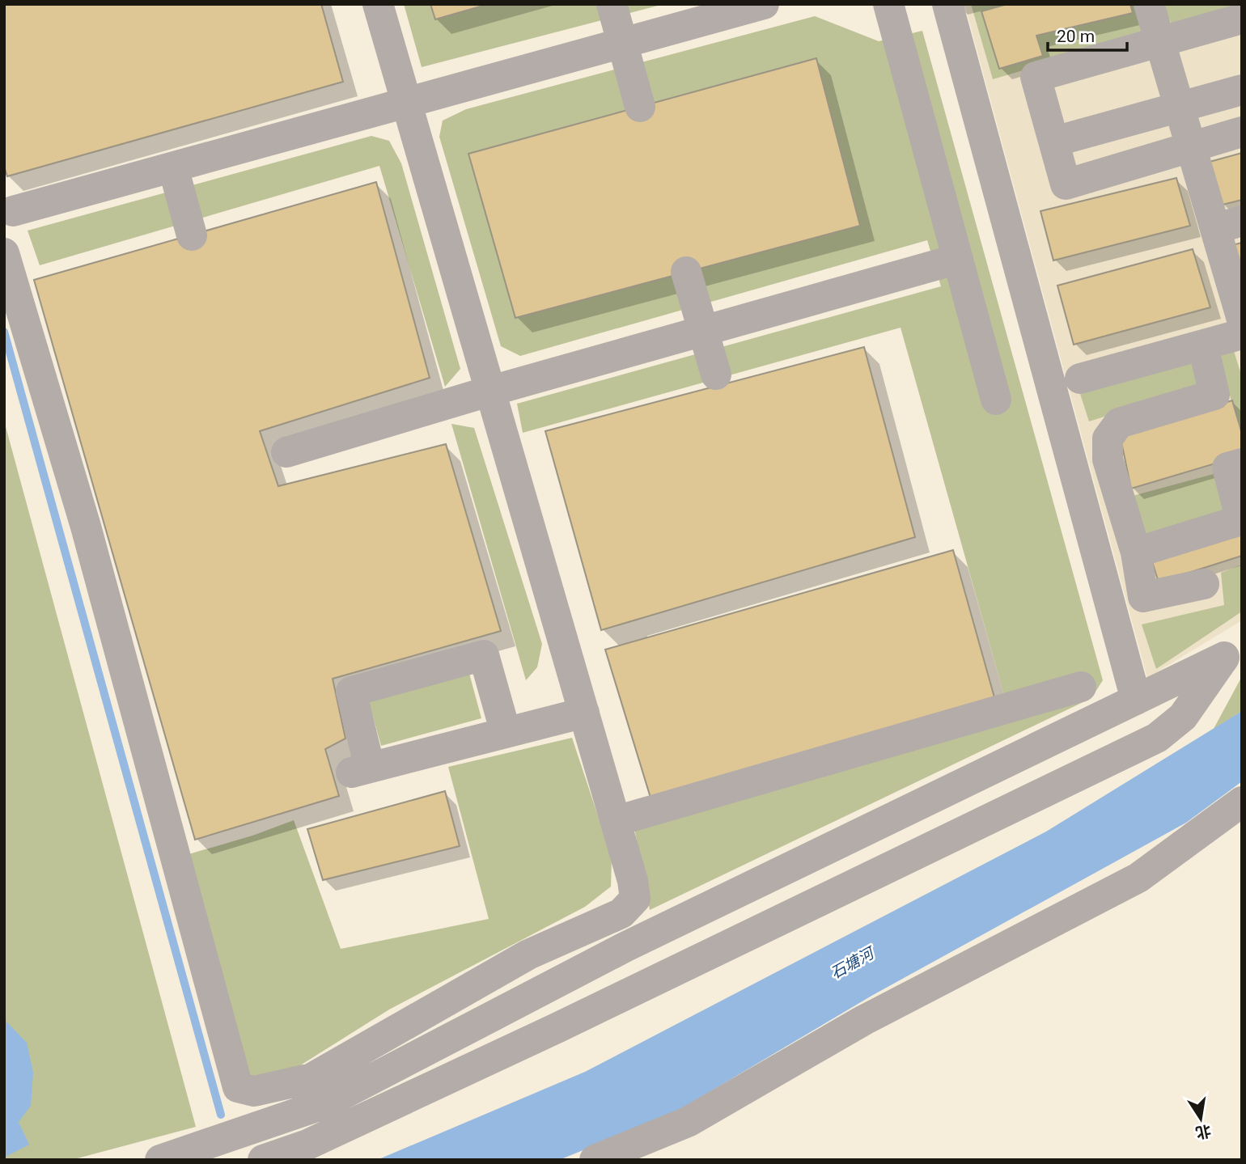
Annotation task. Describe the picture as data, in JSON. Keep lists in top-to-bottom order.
{
  "water": ["石塘河"],
  "scale_bar": "20 m",
  "north": "bottom"
}
